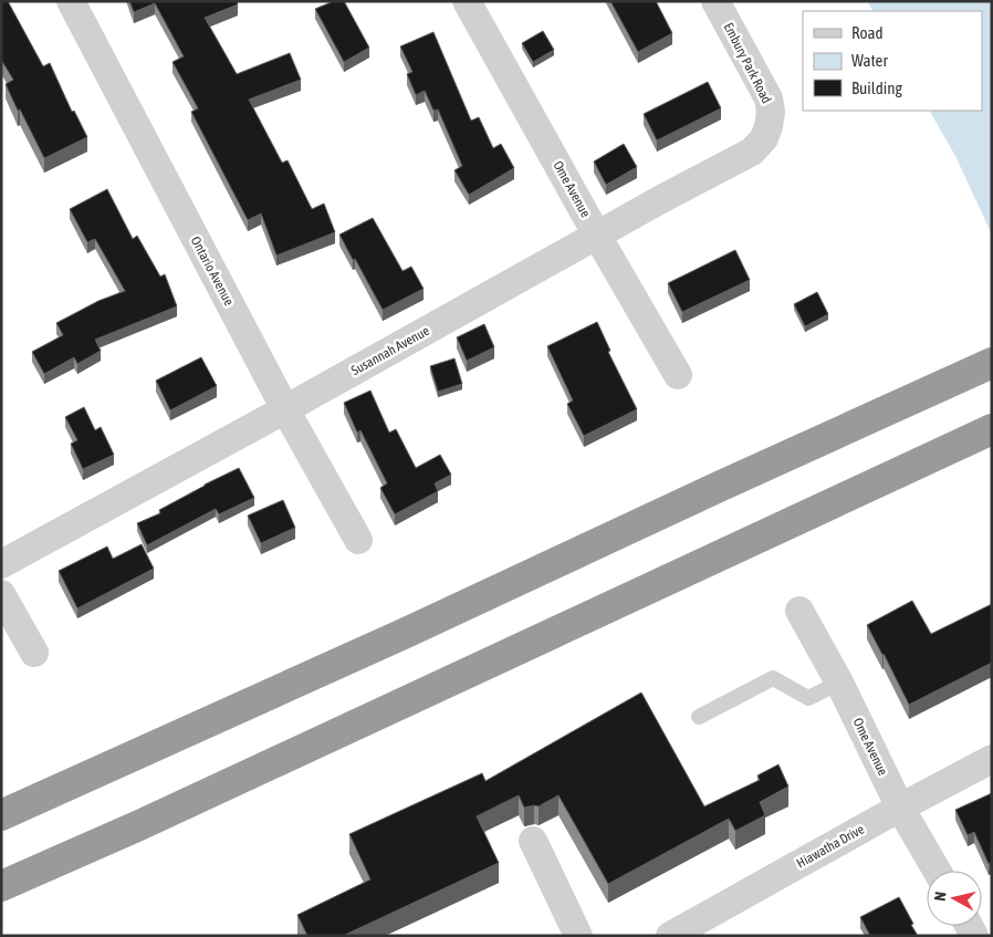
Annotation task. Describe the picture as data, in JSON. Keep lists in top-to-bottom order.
{
  "streets": {
    "street": [
      "Embury Park Road",
      "Ome Avenue",
      "Ontario Avenue",
      "Susannah Avenue",
      "Hiawatha Drive"
    ]
  },
  "crossings": [
    ["Embury Park Road", "Susannah Avenue"],
    ["Ome Avenue", "Susannah Avenue"],
    ["Ome Avenue", "Hiawatha Drive"],
    ["Ontario Avenue", "Susannah Avenue"]
  ],
  "legend": ["Road", "Water", "Building"],
  "north": "left"
}
